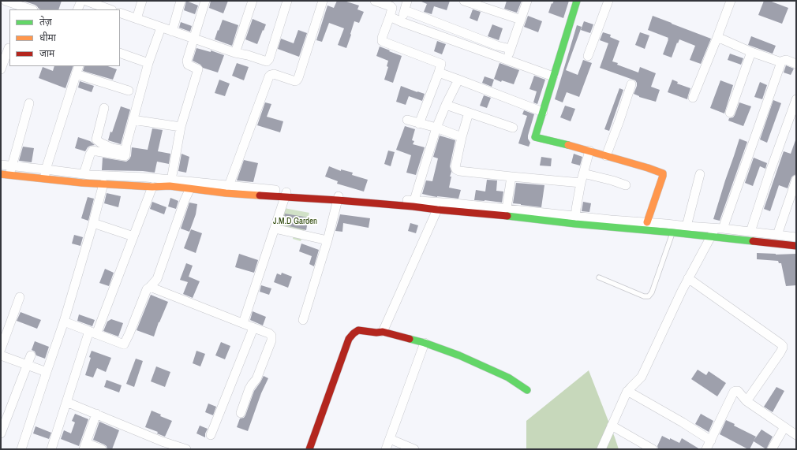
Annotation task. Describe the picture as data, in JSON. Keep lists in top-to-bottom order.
{
  "parks": ["J.M.D Garden"],
  "legend": ["तेज़", "धीमा", "जाम"]
}
